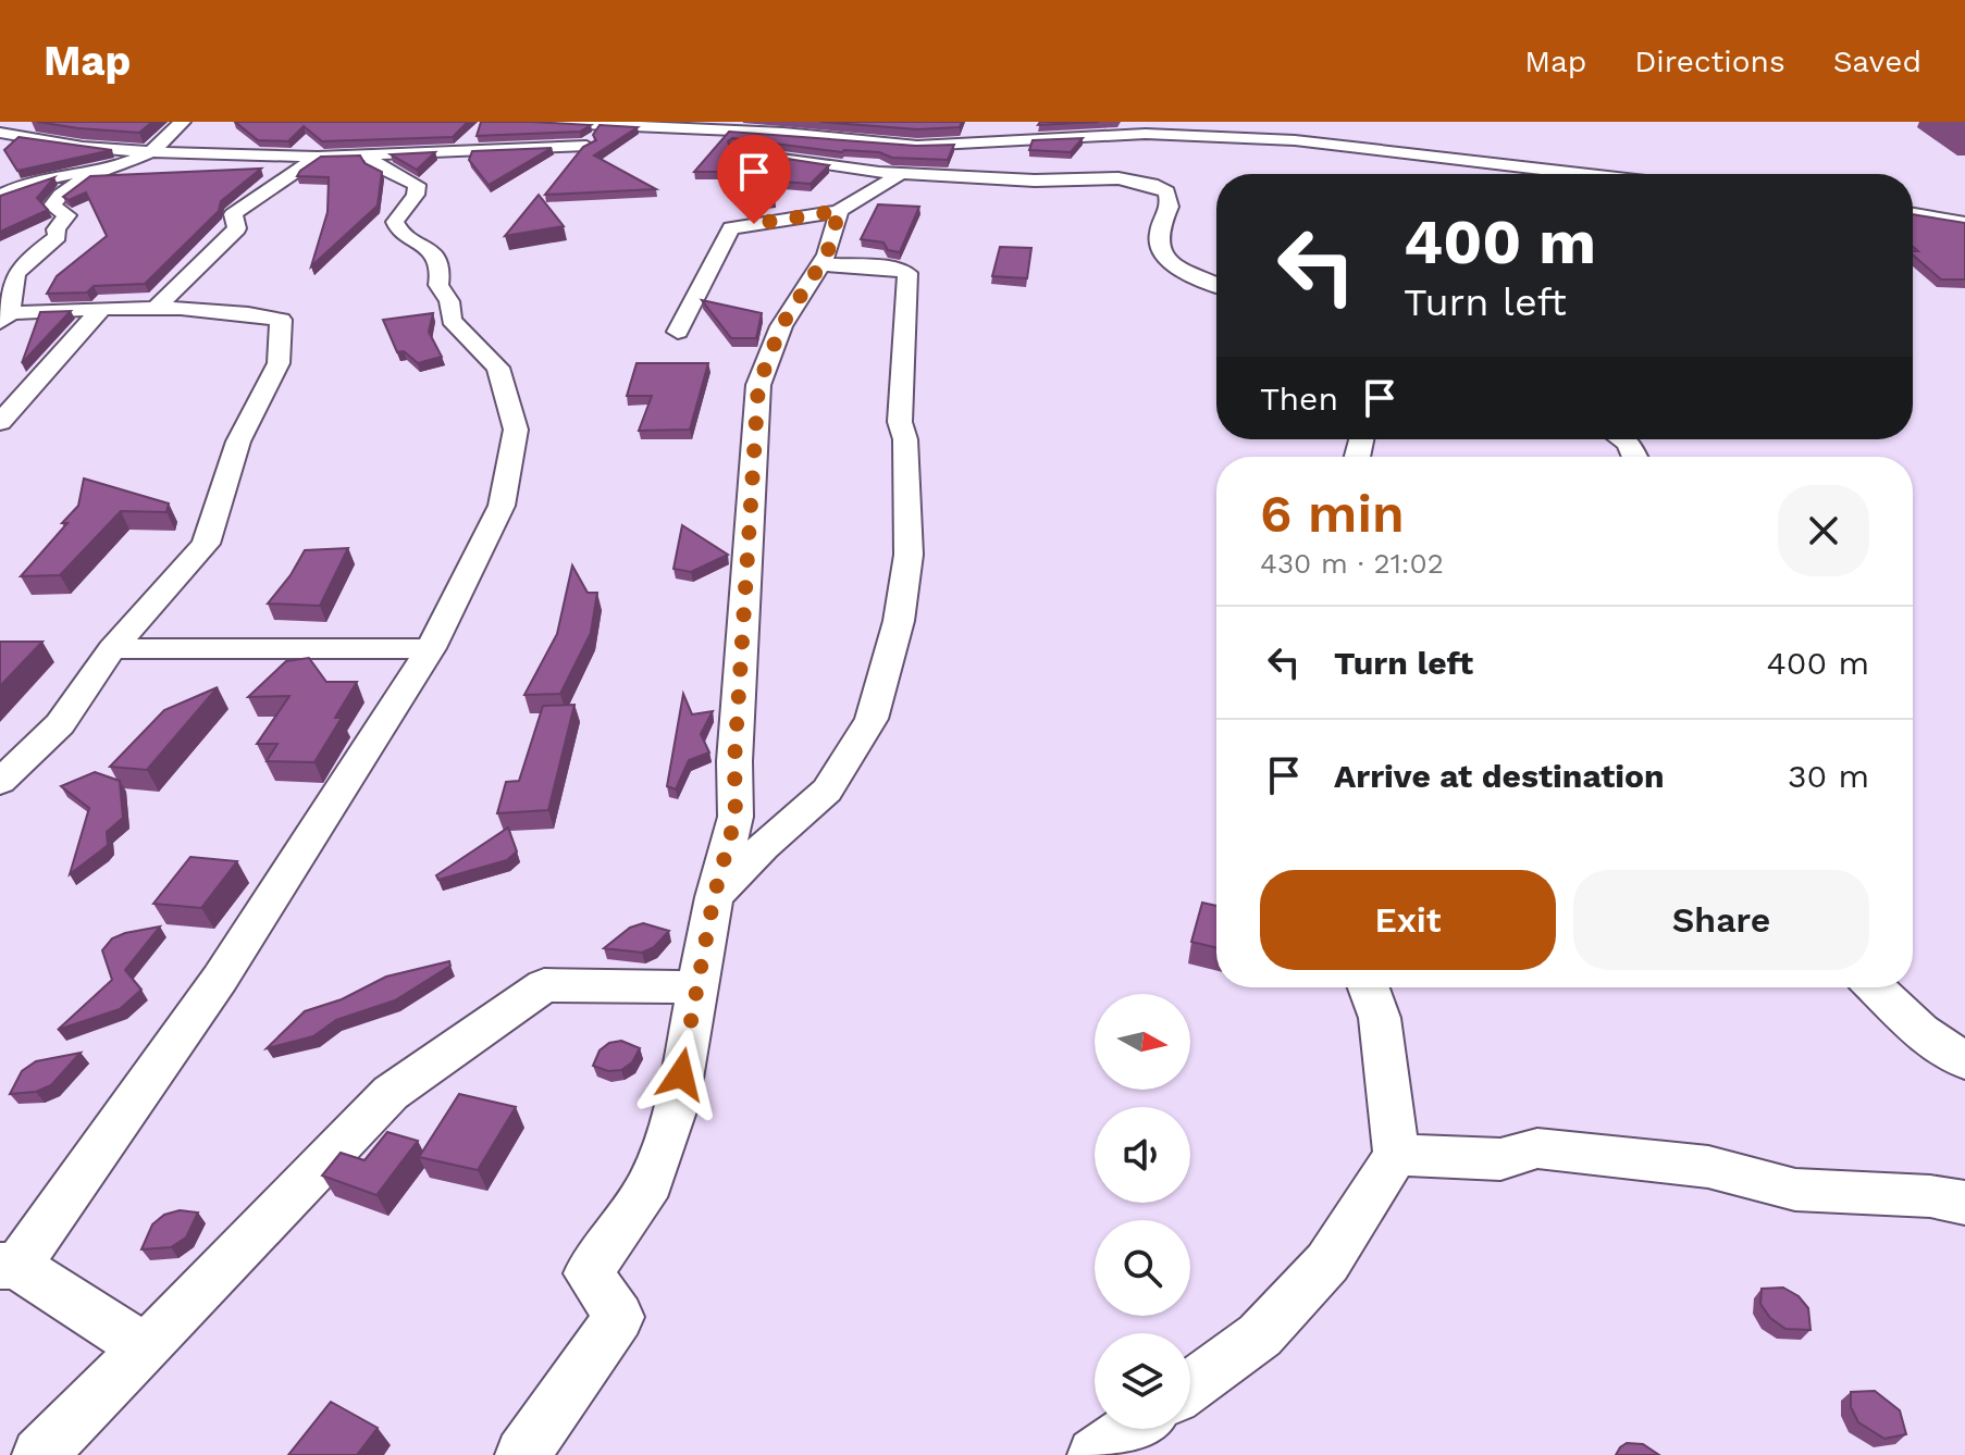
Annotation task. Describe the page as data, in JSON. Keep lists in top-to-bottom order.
{
  "north": "right",
  "page": {
    "header": "Map",
    "nav": ["Map", "Directions", "Saved"],
    "turn": ["400 m", "Turn left"],
    "then": "Then",
    "heading": ["6 min", "430 m · 21:02"],
    "list": [
      {
        "name": "Turn left",
        "value": "400 m"
      },
      {
        "name": "Arrive at destination",
        "value": "30 m"
      }
    ],
    "buttons": ["Exit", "Share"]
  }
}
